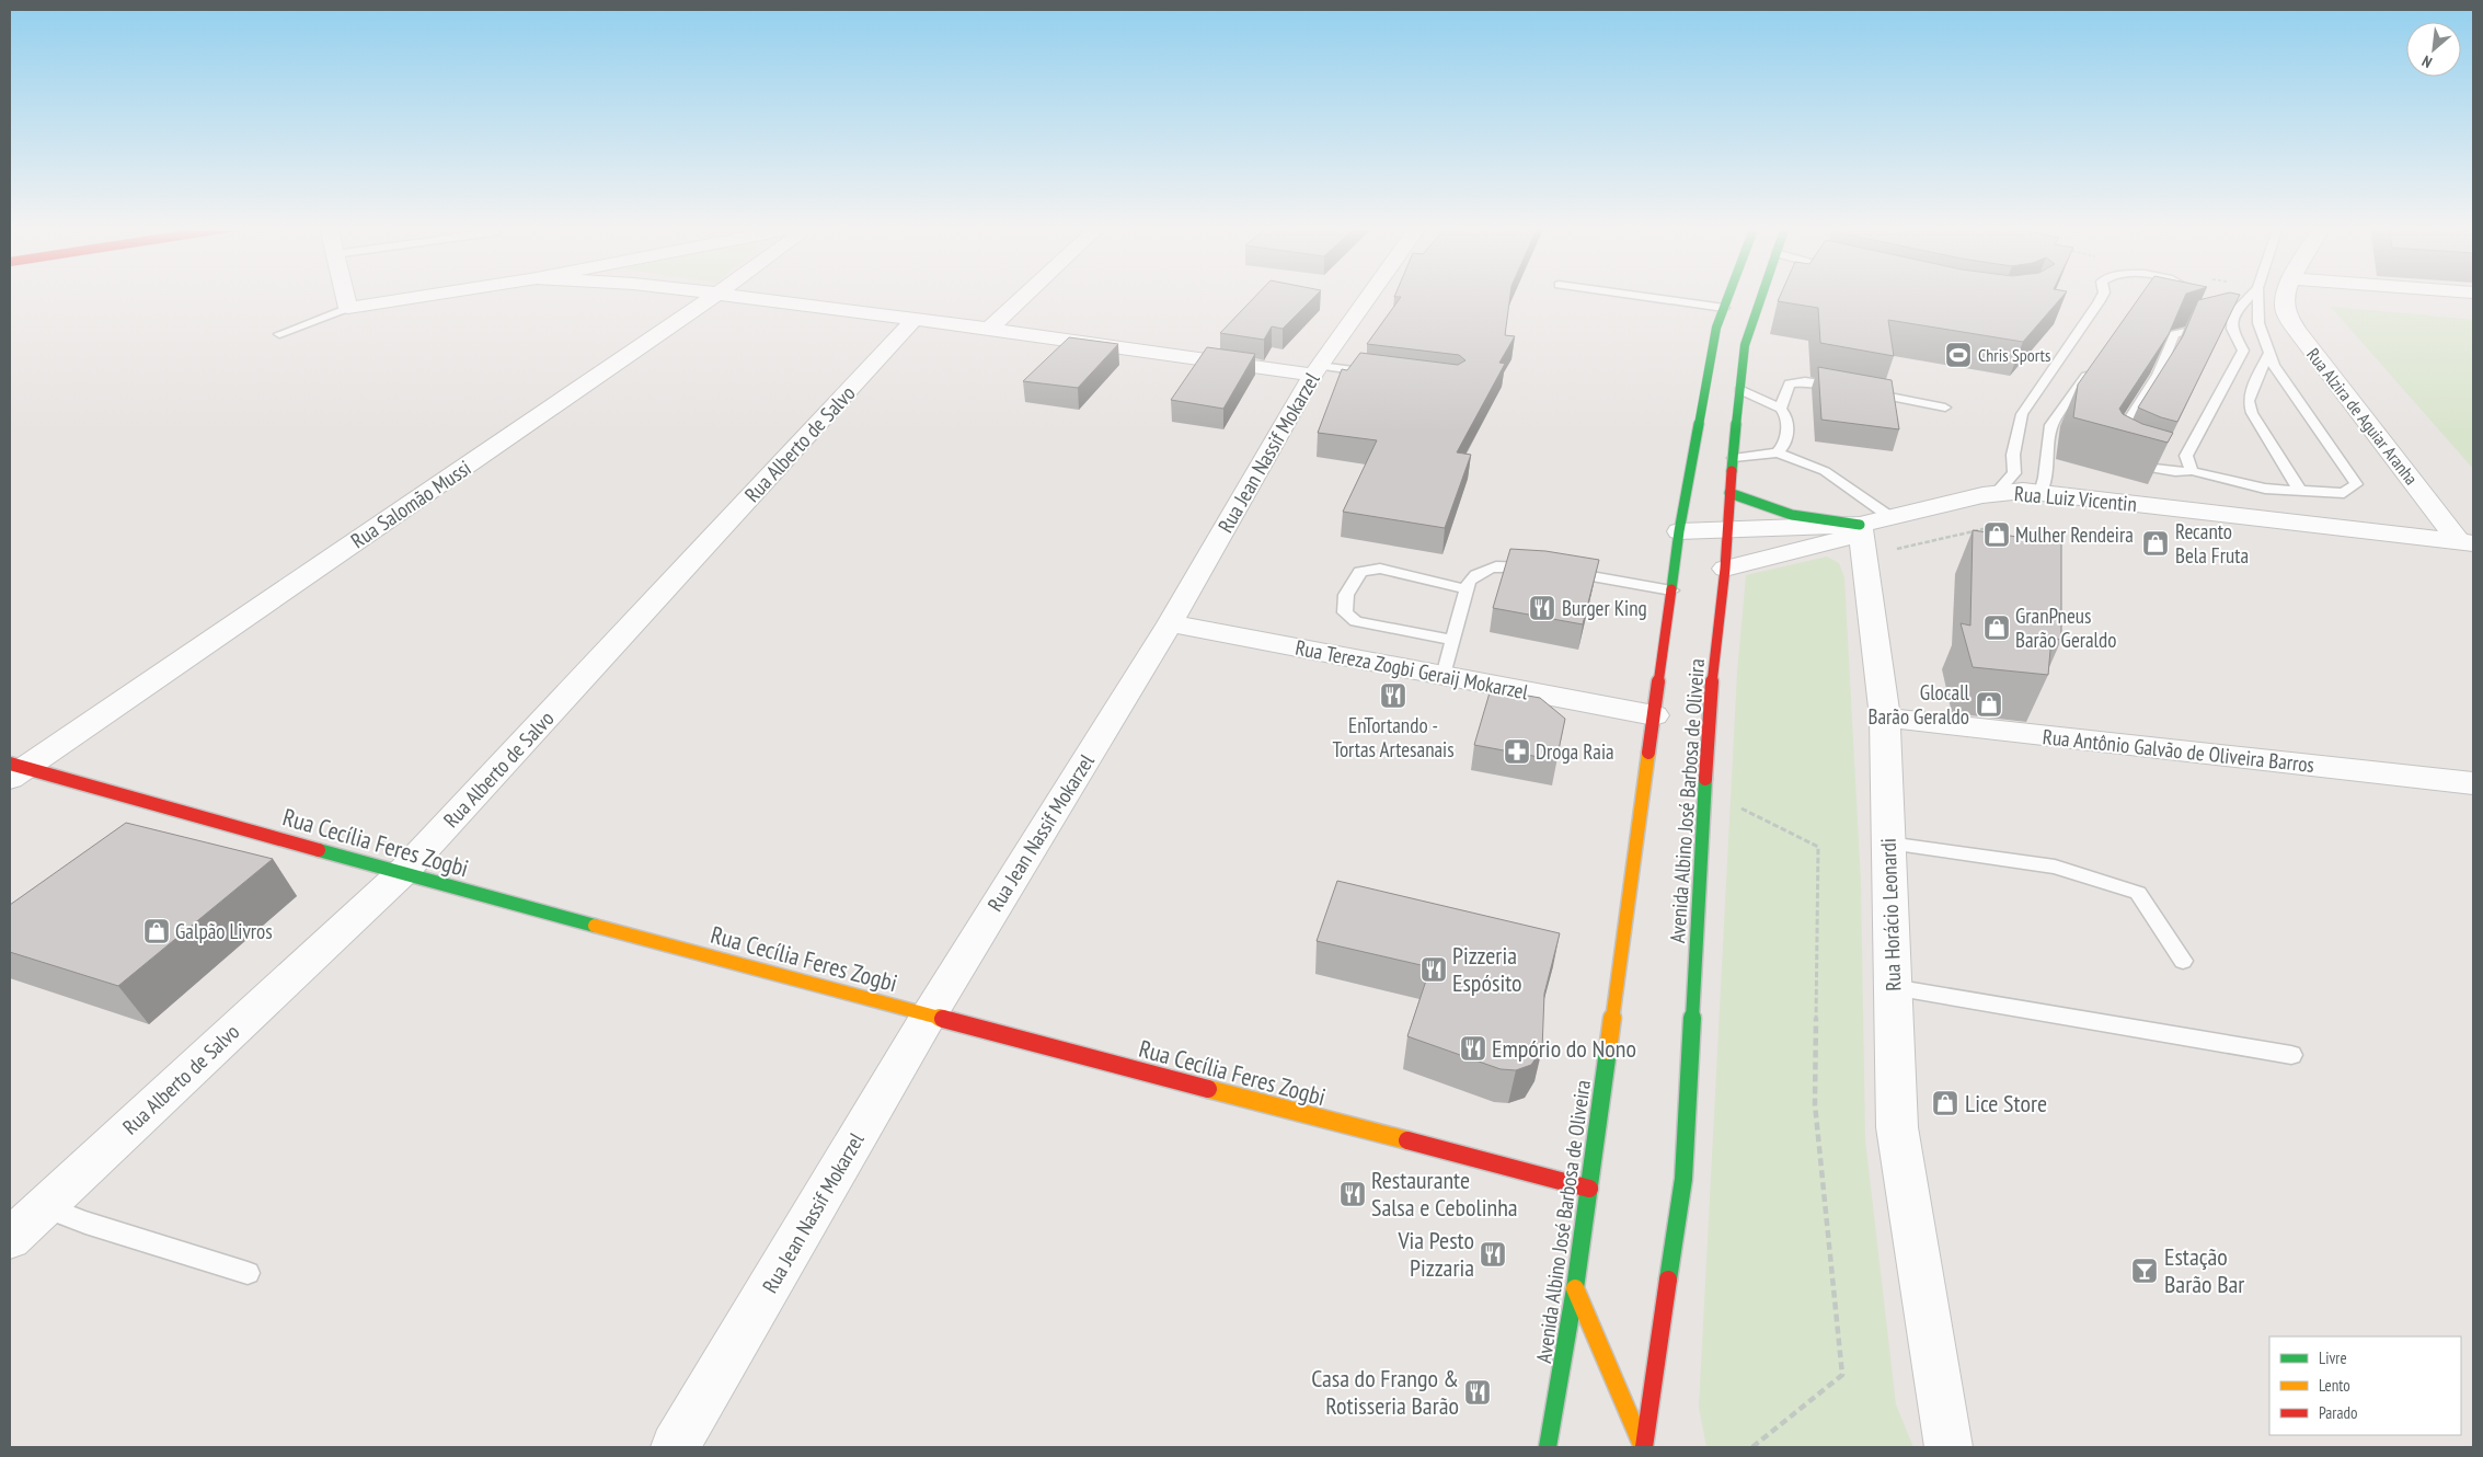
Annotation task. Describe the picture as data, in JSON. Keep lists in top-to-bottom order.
{
  "streets": {
    "main road": ["Avenida Albino José Barbosa de Oliveira", "Rua Cecília Feres Zogbi"],
    "street": [
      "Rua Alzira de Aguiar Aranha",
      "Rua Alberto de Salvo",
      "Rua Jean Nassif Mokarzel",
      "Rua Luiz Vicentin",
      "Rua Salomão Mussi",
      "Rua Tereza Zogbi Geraij Mokarzel",
      "Rua Antônio Galvão de Oliveira Barros",
      "Rua Horácio Leonardi"
    ]
  },
  "crossings": [
    ["Rua Alzira de Aguiar Aranha", "Rua Luiz Vicentin"],
    ["Rua Alberto de Salvo", "Rua Cecília Feres Zogbi"],
    ["Rua Jean Nassif Mokarzel", "Rua Tereza Zogbi Geraij Mokarzel"],
    ["Rua Jean Nassif Mokarzel", "Rua Cecília Feres Zogbi"],
    ["Rua Luiz Vicentin", "Avenida Albino José Barbosa de Oliveira"],
    ["Rua Luiz Vicentin", "Rua Horácio Leonardi"],
    ["Rua Salomão Mussi", "Rua Cecília Feres Zogbi"],
    ["Rua Tereza Zogbi Geraij Mokarzel", "Avenida Albino José Barbosa de Oliveira"],
    ["Rua Antônio Galvão de Oliveira Barros", "Rua Horácio Leonardi"],
    ["Avenida Albino José Barbosa de Oliveira", "Rua Cecília Feres Zogbi"]
  ],
  "places": {
    "sports": ["Chris Sports"],
    "shop": [
      "Mulher Rendeira",
      "Recanto Bela Fruta",
      "GranPneus Barão Geraldo",
      "Glocall Barão Geraldo",
      "Galpão Livros",
      "Lice Store"
    ],
    "restaurant": [
      "Burger King",
      "EnTortando - Tortas Artesanais",
      "Pizzeria Espósito",
      "Empório do Nono",
      "Restaurante Salsa e Cebolinha",
      "Via Pesto Pizzaria",
      "Casa do Frango & Rotisseria Barão"
    ],
    "pharmacy": ["Droga Raia"],
    "bar": ["Estação Barão Bar"]
  },
  "legend": ["Livre", "Lento", "Parado"],
  "north": "bottom left"
}
